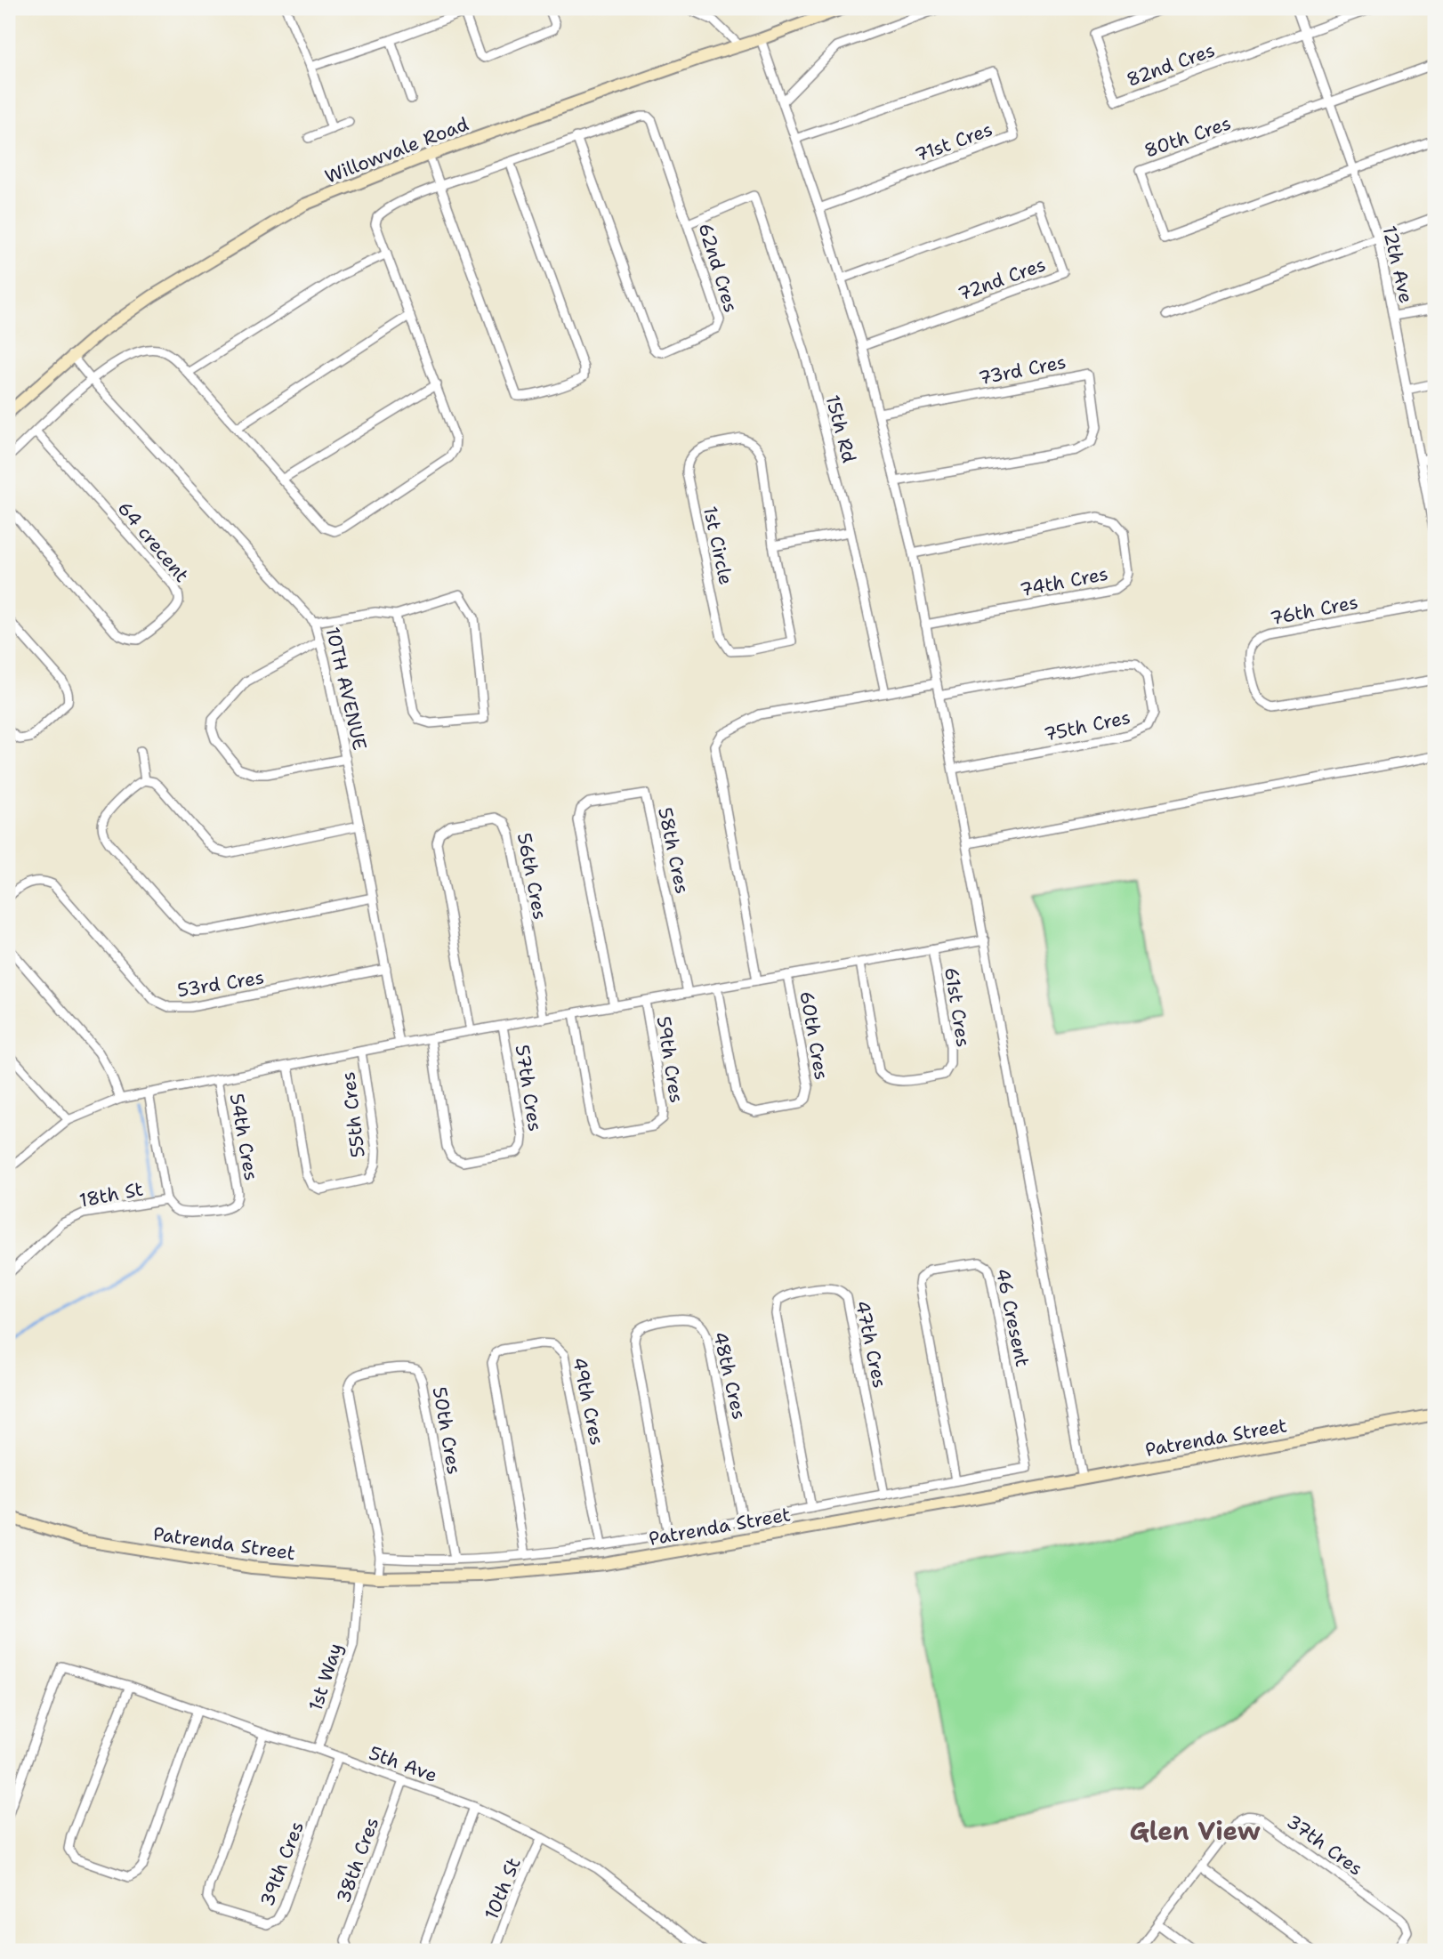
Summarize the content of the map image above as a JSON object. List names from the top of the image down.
{
  "streets": {
    "street": [
      "82nd Cres",
      "80th Cres",
      "71st Cres",
      "Willowvale Road",
      "12th Ave",
      "62nd Cres",
      "72nd Cres",
      "73rd Cres",
      "15th Rd",
      "64 crecent",
      "1st Circle",
      "74th Cres",
      "76th Cres",
      "10TH AVENUE",
      "75th Cres",
      "58th Cres",
      "56th Cres",
      "53rd Cres",
      "61st Cres",
      "60th Cres",
      "59th Cres",
      "57th Cres",
      "55th Cres",
      "54th Cres",
      "18th St",
      "46 Cresent",
      "47th Cres",
      "48th Cres",
      "49th Cres",
      "50th Cres",
      "Patrenda Street",
      "1st Way",
      "5th Ave",
      "37th Cres",
      "38th Cres",
      "39th Cres",
      "10th St"
    ]
  },
  "crossings": [
    ["82nd Cres", "12th Ave"],
    ["80th Cres", "12th Ave"],
    ["Willowvale Road", "10TH AVENUE"],
    ["62nd Cres", "15th Rd"],
    ["10TH AVENUE", "53rd Cres"],
    ["54th Cres", "18th St"],
    ["Patrenda Street", "1st Way"],
    ["1st Way", "5th Ave"],
    ["5th Ave", "38th Cres"],
    ["5th Ave", "39th Cres"],
    ["5th Ave", "10th St"]
  ],
  "districts": ["Glen View"]
}
